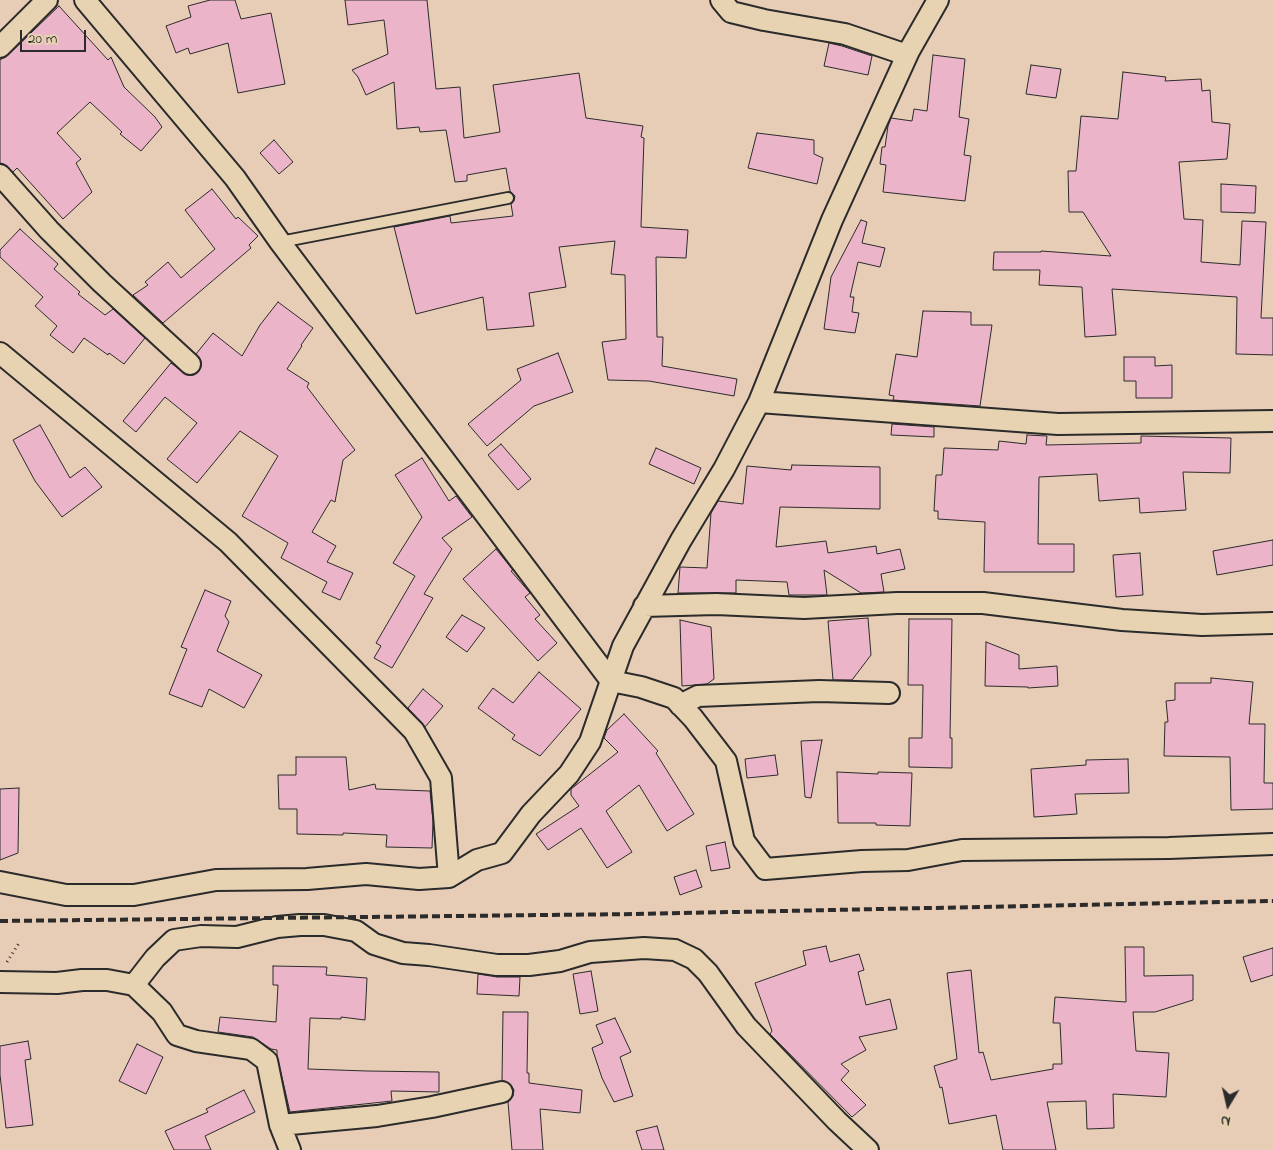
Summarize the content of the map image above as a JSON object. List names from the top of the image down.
{
  "scale_bar": "20 m",
  "north": "bottom"
}
